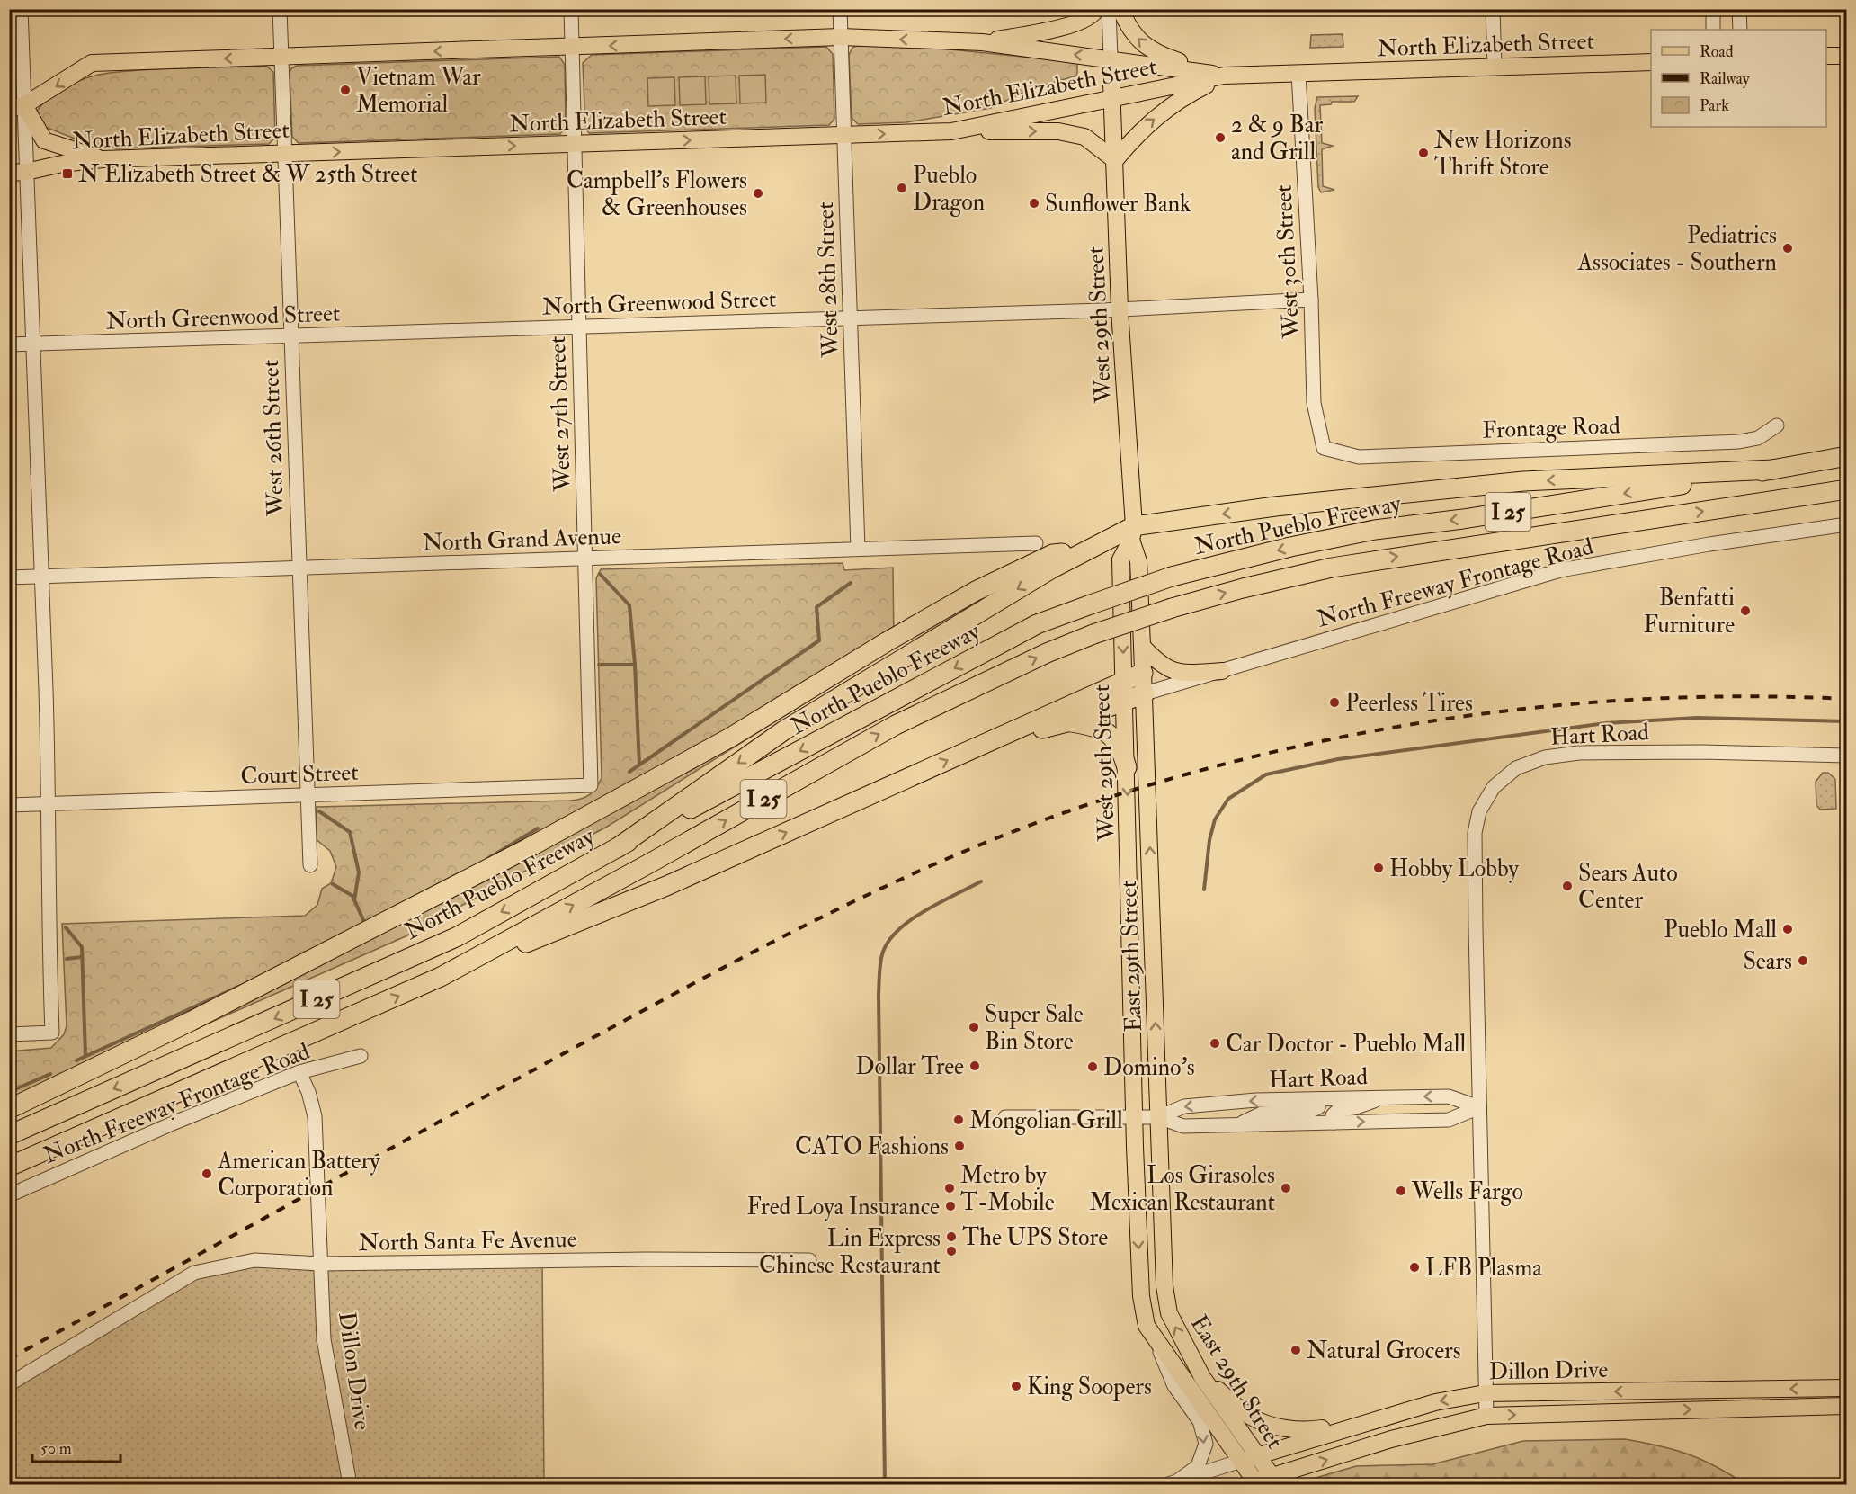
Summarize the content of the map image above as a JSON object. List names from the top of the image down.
{
  "streets": {
    "highway": ["I 25", "North Pueblo Freeway"],
    "main road": [
      "North Elizabeth Street",
      "West 29th Street",
      "East 29th Street",
      "Dillon Drive"
    ],
    "street": [
      "West 30th Street",
      "West 28th Street",
      "North Greenwood Street",
      "West 27th Street",
      "Frontage Road",
      "West 26th Street",
      "North Grand Avenue",
      "North Freeway Frontage Road",
      "Hart Road",
      "Court Street",
      "North Santa Fe Avenue"
    ]
  },
  "crossings": [
    ["North Elizabeth Street", "West 30th Street"],
    ["North Elizabeth Street", "West 28th Street"],
    ["North Elizabeth Street", "West 29th Street"],
    ["North Elizabeth Street", "West 27th Street"],
    ["North Elizabeth Street", "West 26th Street"],
    ["West 30th Street", "North Greenwood Street"],
    ["West 30th Street", "Frontage Road"],
    ["West 28th Street", "North Greenwood Street"],
    ["West 28th Street", "North Grand Avenue"],
    ["North Greenwood Street", "West 29th Street"],
    ["North Greenwood Street", "West 27th Street"],
    ["North Greenwood Street", "West 26th Street"],
    ["West 29th Street", "North Freeway Frontage Road"],
    ["West 29th Street", "Hart Road"],
    ["West 29th Street", "East 29th Street"],
    ["West 27th Street", "North Grand Avenue"],
    ["West 27th Street", "Court Street"],
    ["West 26th Street", "North Grand Avenue"],
    ["West 26th Street", "Court Street"],
    ["North Freeway Frontage Road", "East 29th Street"],
    ["Hart Road", "East 29th Street"],
    ["Hart Road", "Dillon Drive"],
    ["East 29th Street", "Dillon Drive"],
    ["North Santa Fe Avenue", "Dillon Drive"]
  ],
  "one_way": ["West 29th Street"],
  "places": {
    "other": [
      "Vietnam War Memorial",
      "2 & 9 Bar and Grill",
      "New Horizons Thrift Store",
      "Pueblo Dragon",
      "Campbell's Flowers & Greenhouses",
      "Sunflower Bank",
      "Pediatrics Associates - Southern",
      "Benfatti Furniture",
      "Peerless Tires",
      "Hobby Lobby",
      "Sears Auto Center",
      "Pueblo Mall",
      "Sears",
      "Super Sale Bin Store",
      "Car Doctor - Pueblo Mall",
      "Dollar Tree",
      "Domino's",
      "Mongolian Grill",
      "CATO Fashions",
      "American Battery Corporation",
      "Metro by T-Mobile",
      "Los Girasoles Mexican Restaurant",
      "Wells Fargo",
      "Fred Loya Insurance",
      "The UPS Store",
      "Lin Express Chinese Restaurant",
      "LFB Plasma",
      "Natural Grocers",
      "King Soopers"
    ],
    "transit": ["N Elizabeth Street & W 25th Street"]
  },
  "legend": ["Road", "Railway", "Park"],
  "scale_bar": "50 m"
}
